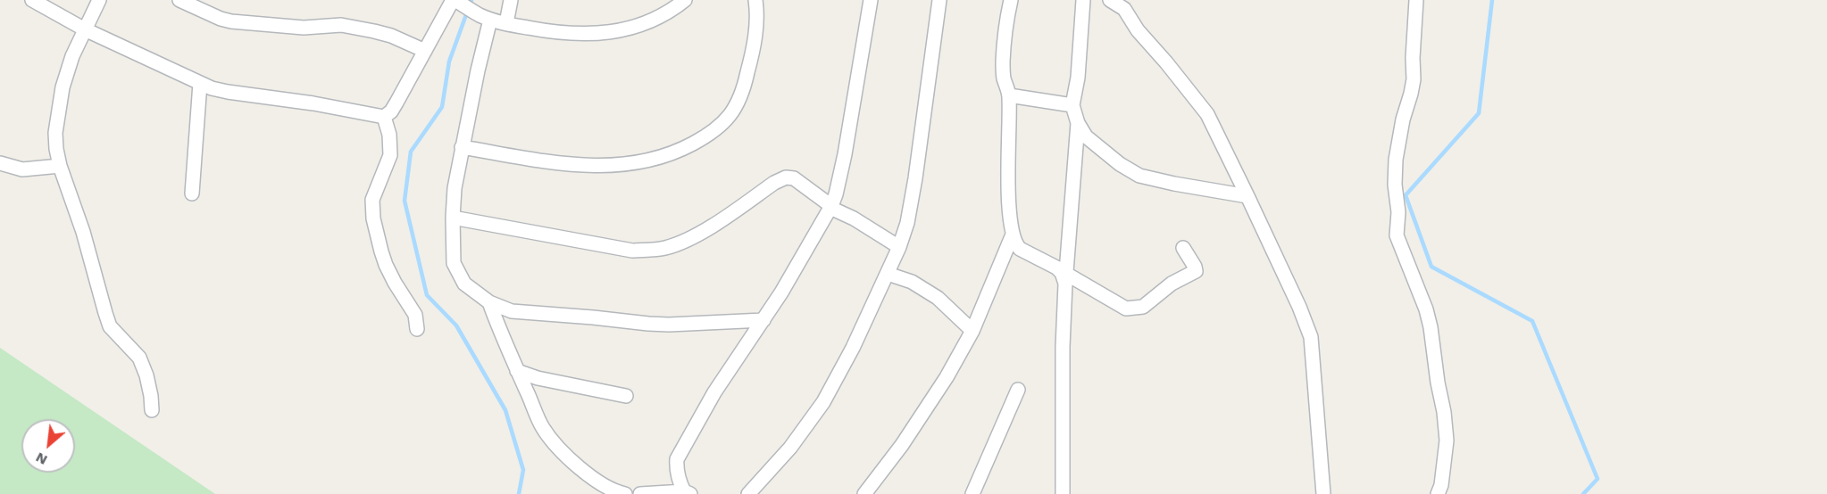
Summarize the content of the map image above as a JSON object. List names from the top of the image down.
{
  "north": "bottom left"
}
